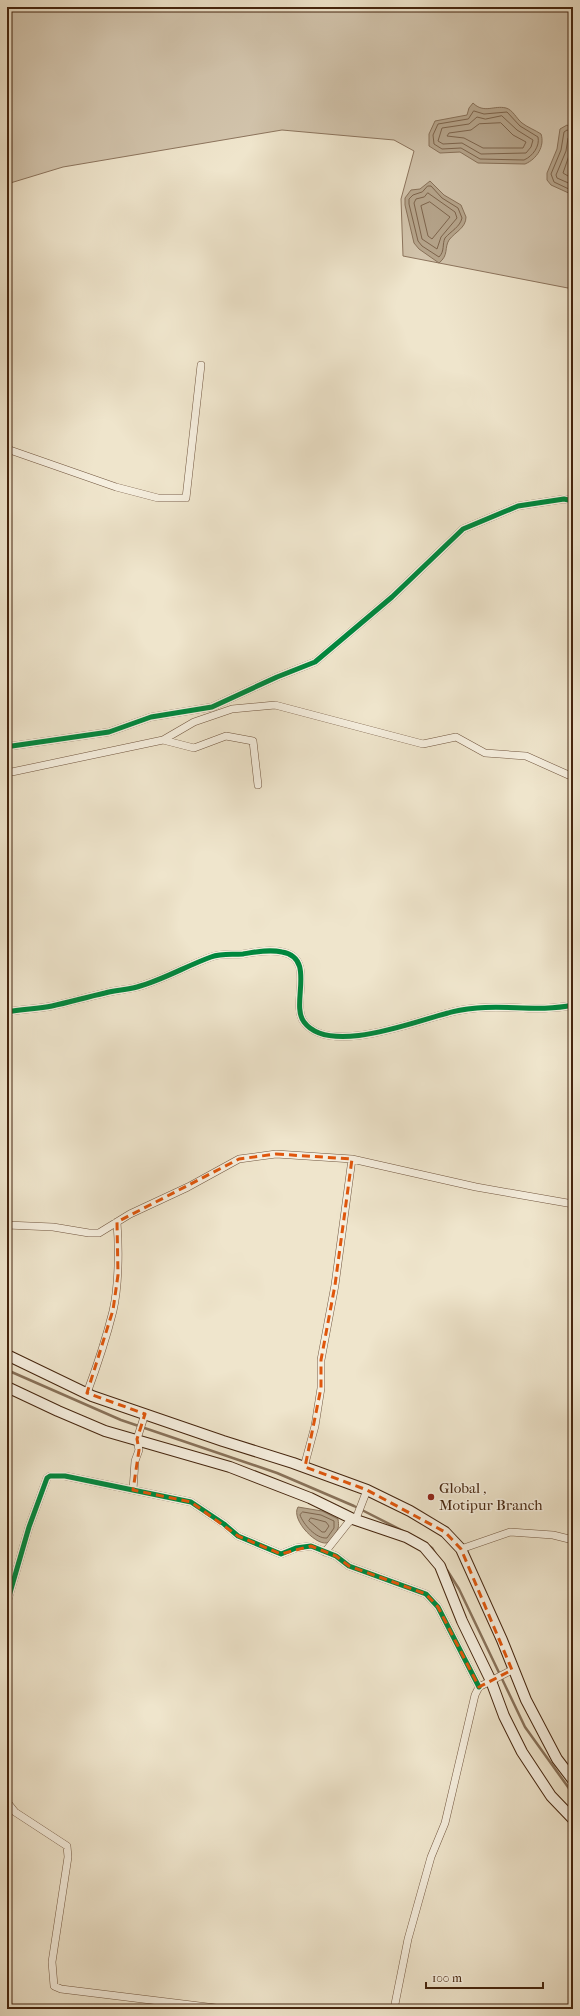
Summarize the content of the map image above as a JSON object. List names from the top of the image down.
{
  "places": ["Global , Motipur Branch"],
  "scale_bar": "100 m"
}
